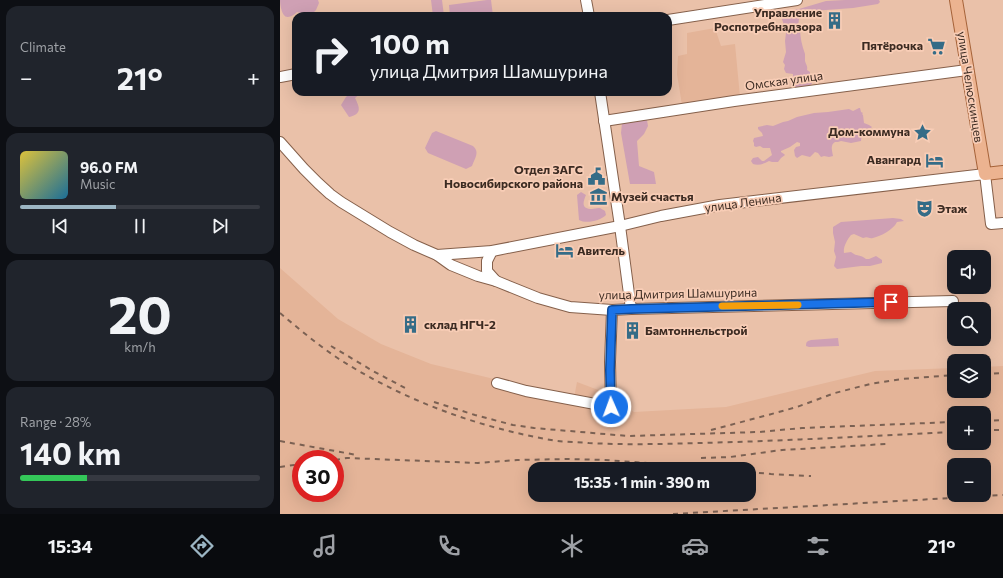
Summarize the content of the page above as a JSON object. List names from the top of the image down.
{
  "streets": {
    "main road": ["улица Челюскинцев", "улица Ленина"],
    "street": ["Омская улица", "улица Дмитрия Шамшурина"]
  },
  "crossings": [
    ["Омская улица", "улица Челюскинцев"],
    ["улица Челюскинцев", "улица Ленина"],
    ["улица Ленина", "улица Дмитрия Шамшурина"]
  ],
  "places": {
    "building": ["Управление Роспотребнадзора", "склад НГЧ-2", "Бамтоннельстрой"],
    "supermarket": ["Пятёрочка"],
    "place": ["Дом-коммуна"],
    "hotel": ["Авангард", "Авитель"],
    "public building": ["Отдел ЗАГС Новосибирского района"],
    "museum": ["Музей счастья"],
    "theatre": ["Этаж"]
  },
  "page": {
    "tile": [
      "Climate",
      ["20", "km/h"],
      ["Range · 28%", "140 km"]
    ],
    "turn": ["100 m", "улица Дмитрия Шамшурина"],
    "heat": ["−", "21°", "+"],
    "song": ["96.0 FM", "Music"],
    "map_buttons": ["+", "−"],
    "limit": "30",
    "trip": "15:35 · 1 min · 390 m",
    "tabs": ["15:34", "21°"]
  }
}
